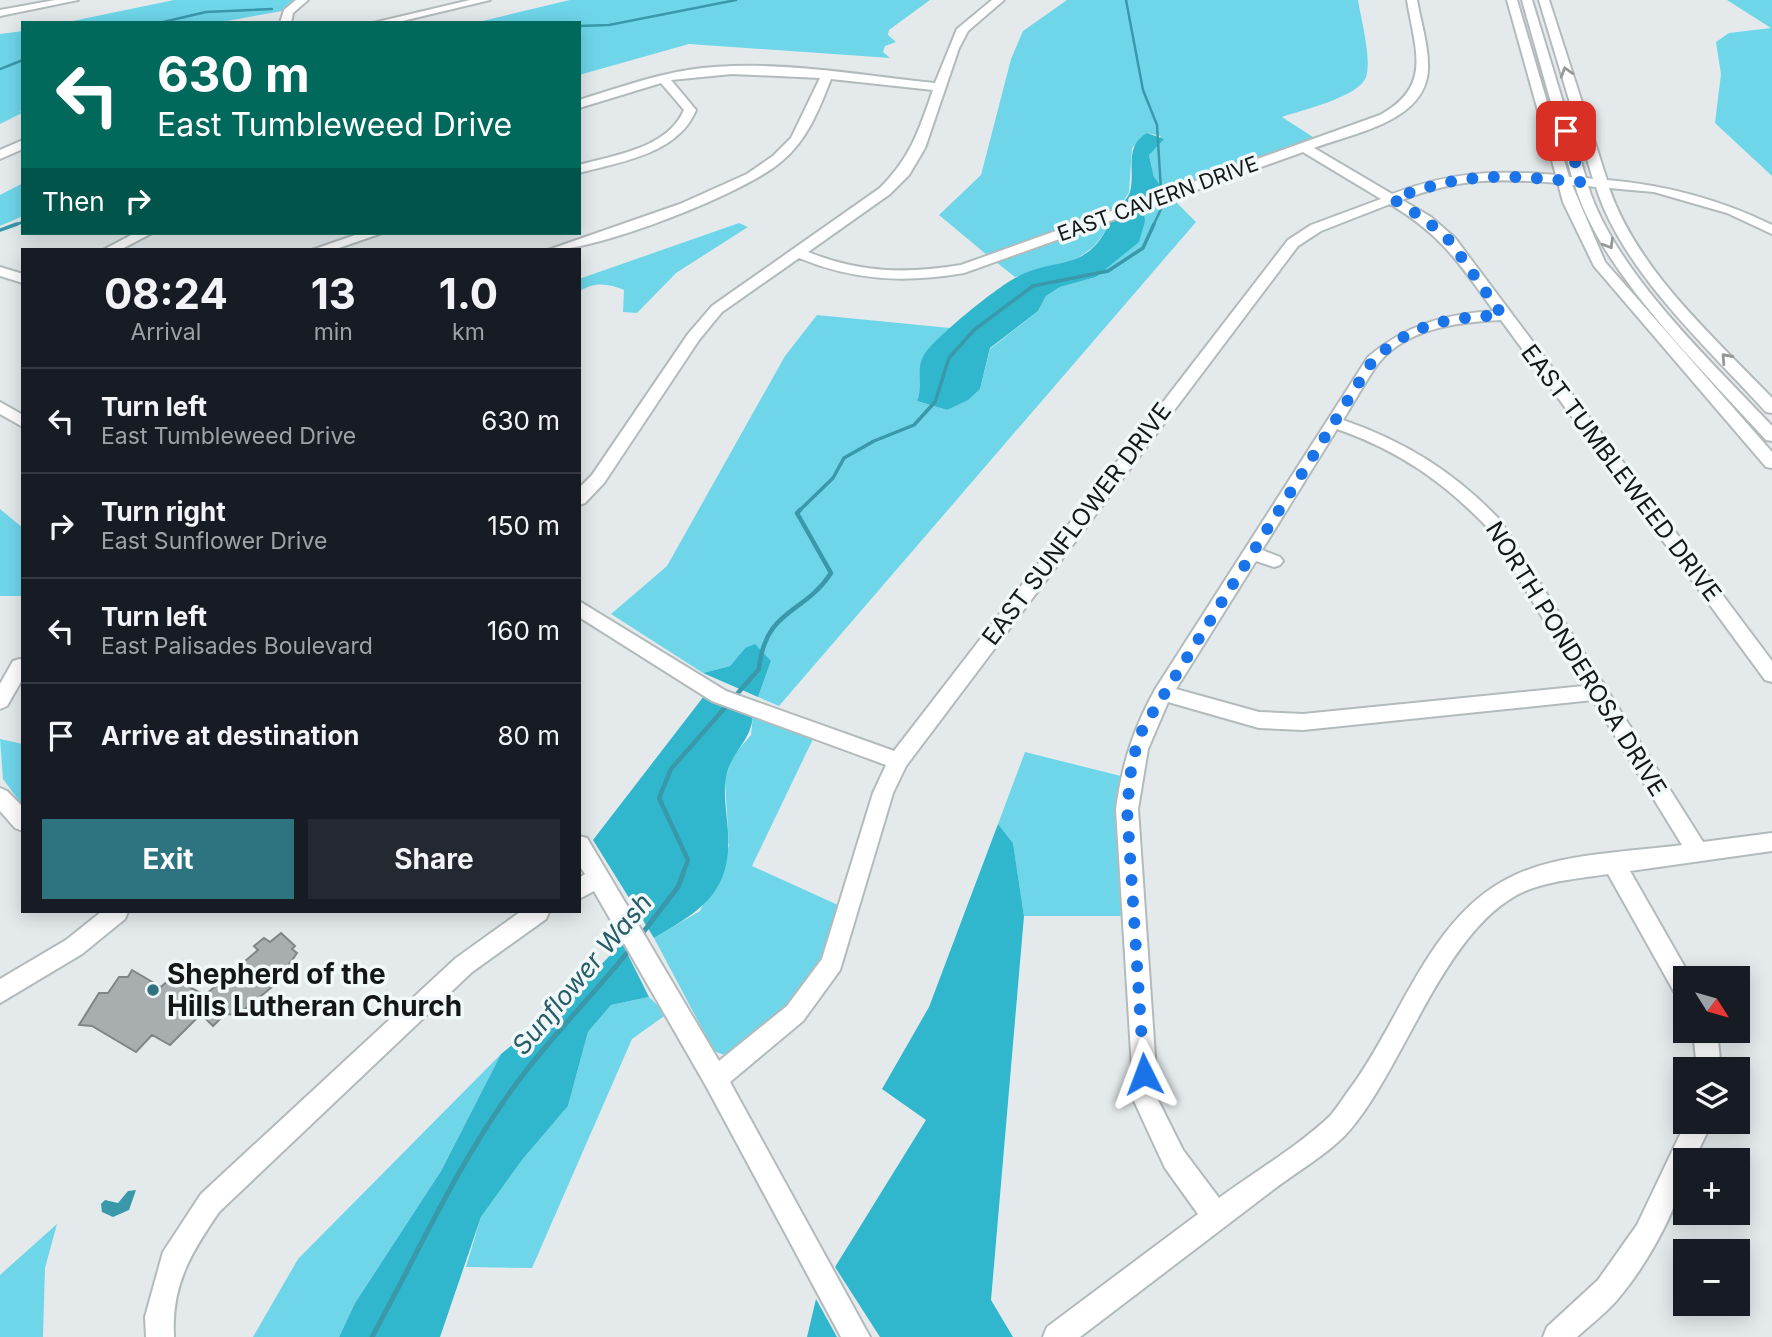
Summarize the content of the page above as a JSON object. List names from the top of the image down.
{
  "streets": {
    "street": [
      "EAST CAVERN DRIVE",
      "EAST TUMBLEWEED DRIVE",
      "EAST SUNFLOWER DRIVE",
      "NORTH PONDEROSA DRIVE"
    ]
  },
  "crossings": [
    ["EAST CAVERN DRIVE", "EAST TUMBLEWEED DRIVE"],
    ["EAST TUMBLEWEED DRIVE", "EAST SUNFLOWER DRIVE"]
  ],
  "water": ["Sunflower Wash"],
  "places": ["Shepherd of the Hills Lutheran Church"],
  "north": "bottom right",
  "page": {
    "turn": ["630 m", "East Tumbleweed Drive"],
    "then": "Then",
    "eta": [
      "08:24",
      "Arrival",
      "13",
      "min",
      "1.0",
      "km"
    ],
    "list": [
      {
        "name": "Turn left",
        "note": "East Tumbleweed Drive",
        "value": "630 m"
      },
      {
        "name": "Turn right",
        "note": "East Sunflower Drive",
        "value": "150 m"
      },
      {
        "name": "Turn left",
        "note": "East Palisades Boulevard",
        "value": "160 m"
      },
      {
        "name": "Arrive at destination",
        "value": "80 m"
      }
    ],
    "buttons": ["Exit", "Share"],
    "map_buttons": ["+", "−"]
  }
}
